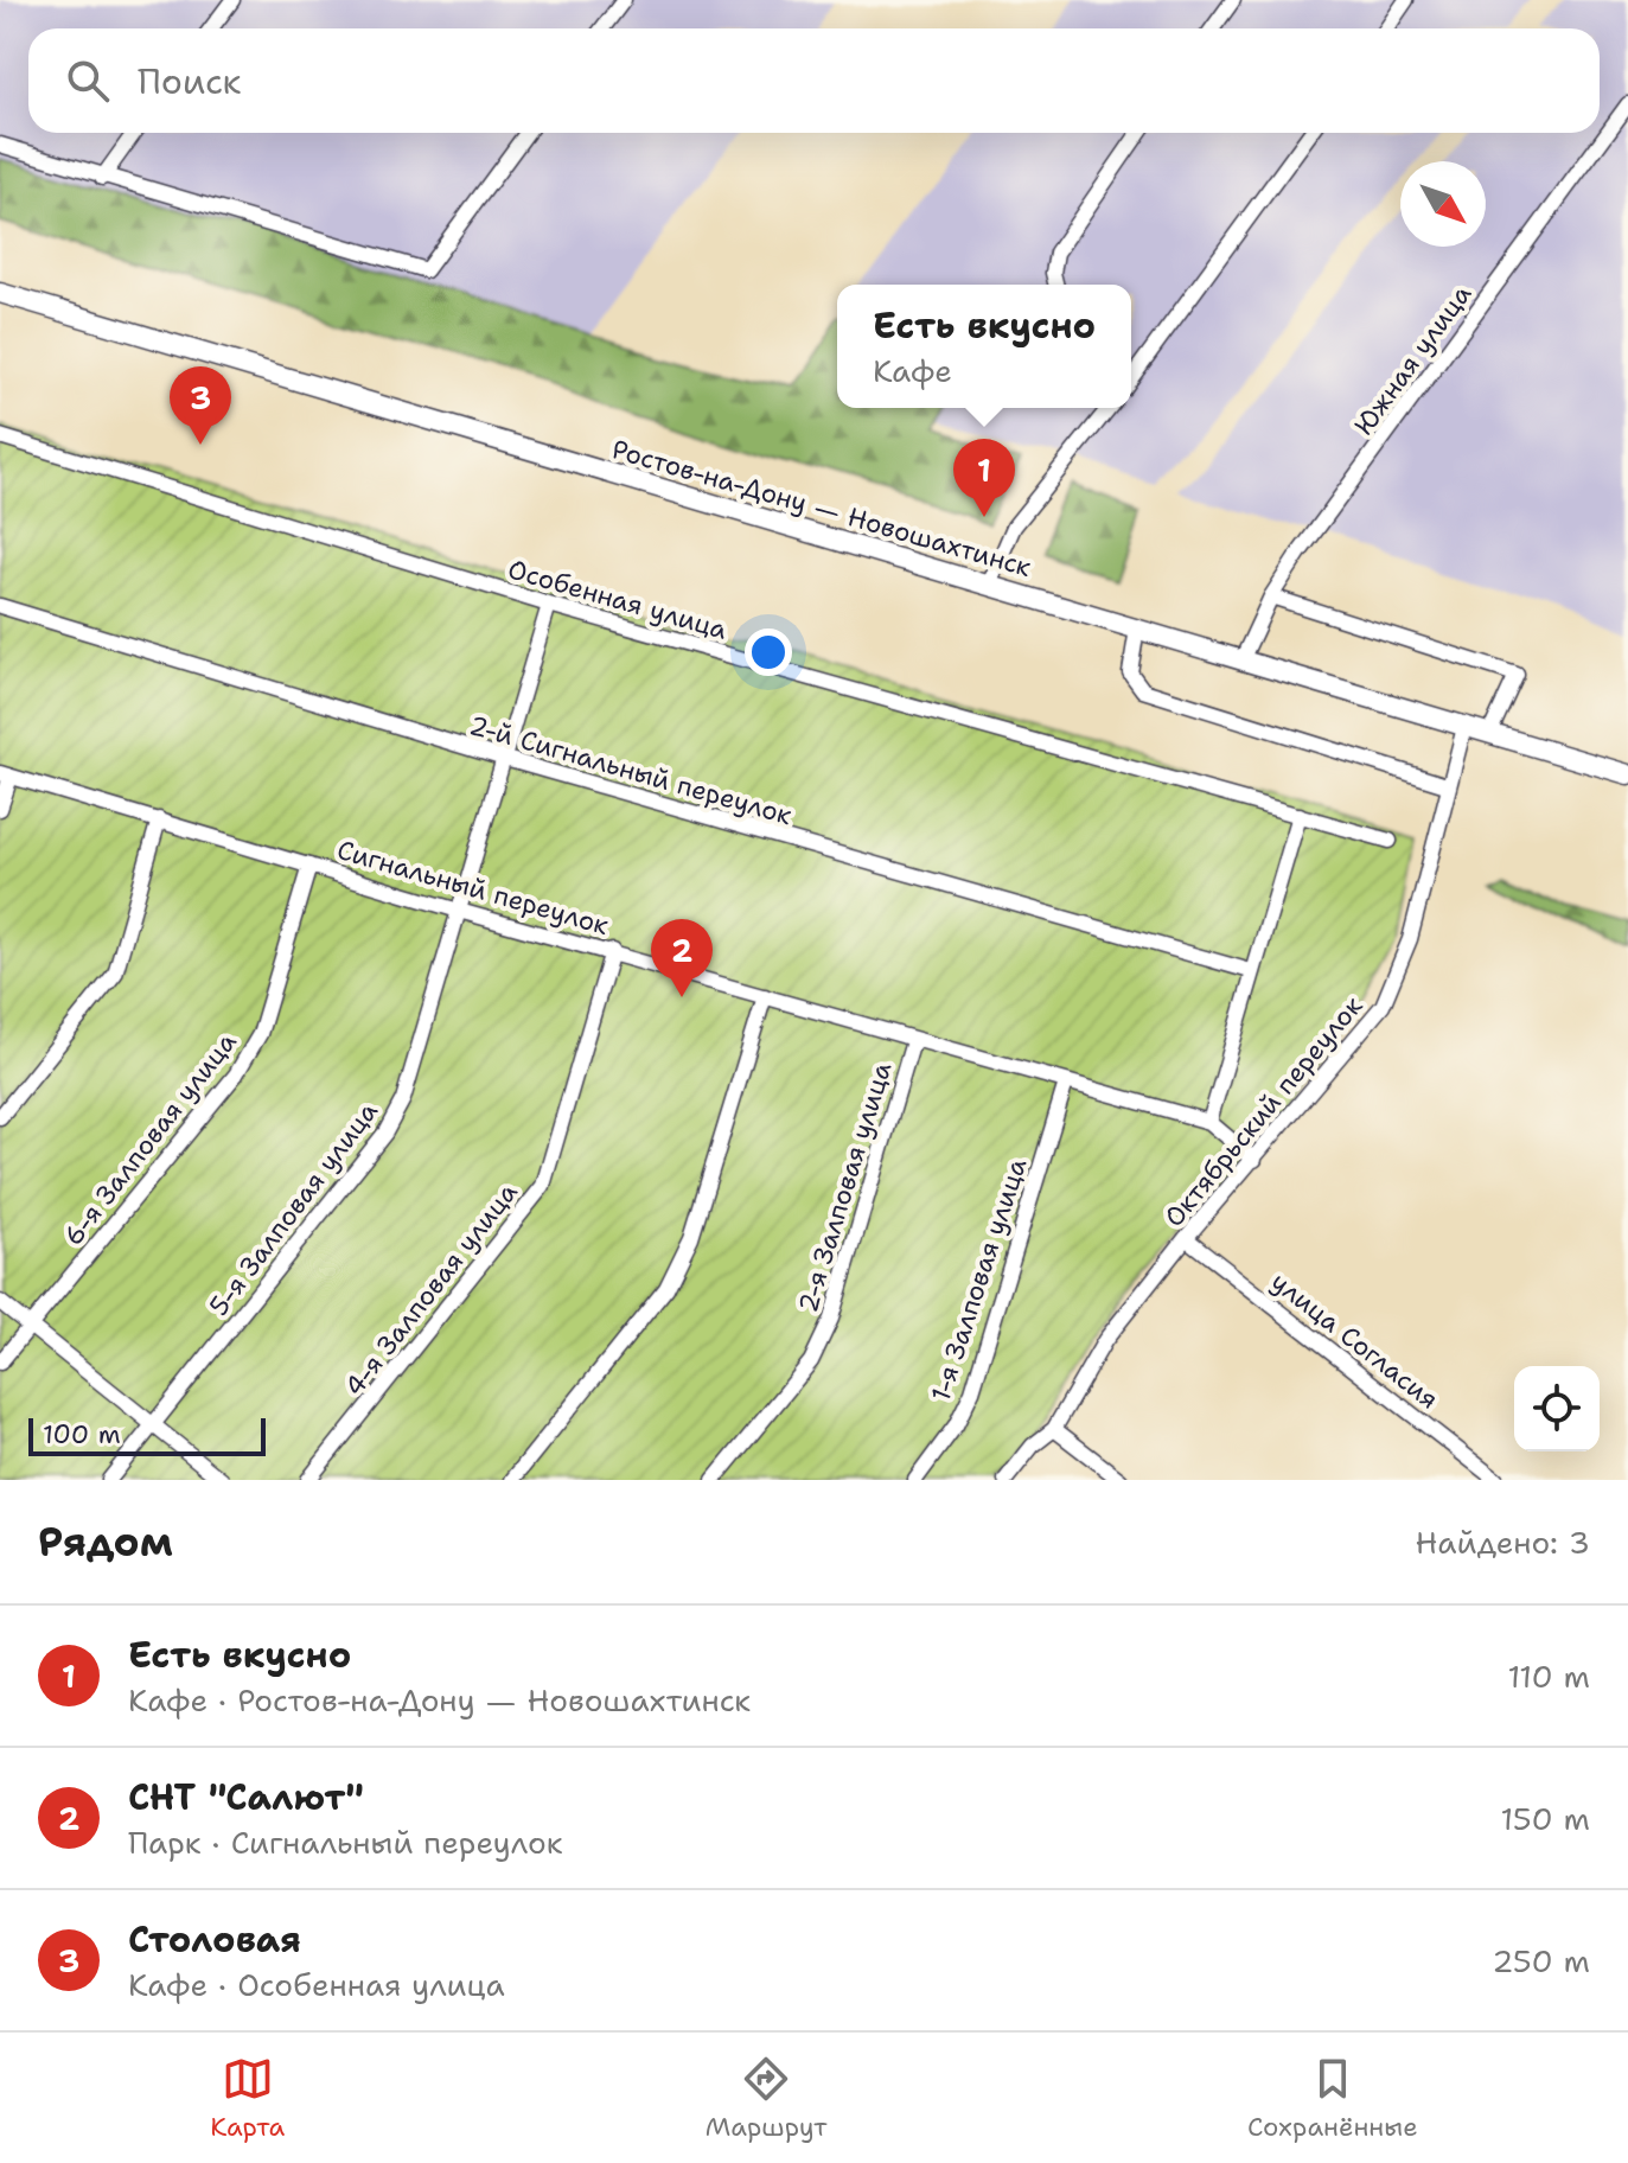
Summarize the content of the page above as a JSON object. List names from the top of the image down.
{
  "streets": {
    "main road": ["Ростов-на-Дону — Новошахтинск"],
    "street": [
      "Южная улица",
      "Особенная улица",
      "2-й Сигнальный переулок",
      "Сигнальный переулок",
      "Октябрьский переулок",
      "6-я Залповая улица",
      "2-я Залповая улица",
      "5-я Залповая улица",
      "1-я Залповая улица",
      "4-я Залповая улица",
      "улица Согласия"
    ]
  },
  "crossings": [
    ["Южная улица", "Ростов-на-Дону — Новошахтинск"],
    ["Ростов-на-Дону — Новошахтинск", "Октябрьский переулок"],
    ["Особенная улица", "5-я Залповая улица"],
    ["2-й Сигнальный переулок", "5-я Залповая улица"],
    ["Сигнальный переулок", "6-я Залповая улица"],
    ["Сигнальный переулок", "2-я Залповая улица"],
    ["Сигнальный переулок", "5-я Залповая улица"],
    ["Сигнальный переулок", "1-я Залповая улица"],
    ["Сигнальный переулок", "4-я Залповая улица"],
    ["Октябрьский переулок", "улица Согласия"]
  ],
  "scale_bar": "100 m",
  "north": "bottom right",
  "page": {
    "search": "Поиск",
    "popup": ["Есть вкусно", "Кафе"],
    "pins": ["3", "1", "2"],
    "scale": "100 m",
    "heading": ["Рядом", "Найдено: 3"],
    "list": [
      {
        "mark": "1",
        "name": "Есть вкусно",
        "note": "Кафе · Ростов-на-Дону — Новошахтинск",
        "value": "110 m"
      },
      {
        "mark": "2",
        "name": "СНТ \"Салют\"",
        "note": "Парк · Сигнальный переулок",
        "value": "150 m"
      },
      {
        "mark": "3",
        "name": "Столовая",
        "note": "Кафе · Особенная улица",
        "value": "250 m"
      }
    ],
    "nav": ["Карта", "Маршрут", "Сохранённые"]
  }
}
